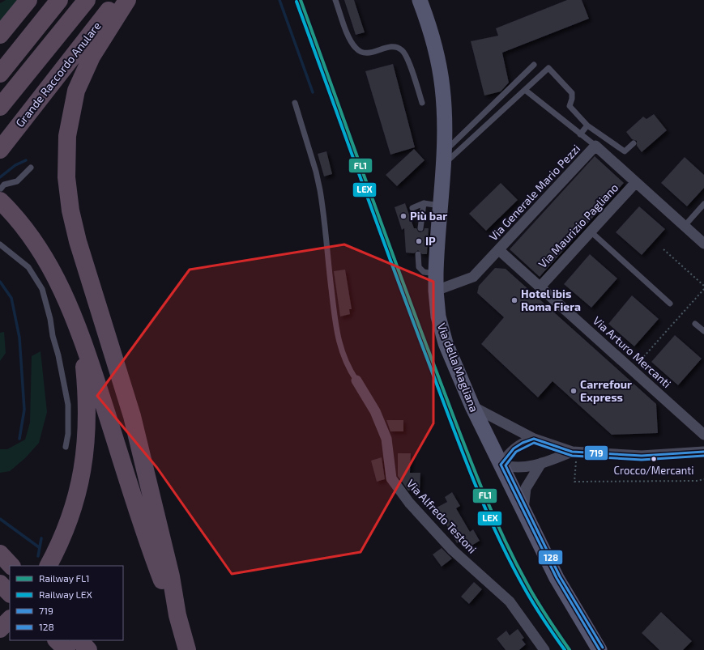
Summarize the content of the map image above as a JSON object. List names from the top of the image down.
{
  "streets": {
    "highway": ["Grande Raccordo Anulare"],
    "main road": ["Via della Magliana"],
    "street": [
      "Via Generale Mario Pezzi",
      "Via Maurizio Pagliano",
      "Via Arturo Mercanti",
      "Via Alfredo Testoni"
    ]
  },
  "crossings": [
    ["Via Generale Mario Pezzi", "Via Maurizio Pagliano"],
    ["Via Generale Mario Pezzi", "Via Arturo Mercanti"],
    ["Via Generale Mario Pezzi", "Via della Magliana"],
    ["Via Maurizio Pagliano", "Via Arturo Mercanti"]
  ],
  "places": [
    "Più bar",
    "IP",
    "Hotel ibis Roma Fiera",
    "Carrefour Express",
    "Crocco/Mercanti"
  ],
  "lines": [
    "rail line FL1",
    "rail line LEX",
    "transit line 719",
    "transit line 128"
  ],
  "legend": [
    "Railway FL1",
    "Railway LEX",
    "719",
    "128"
  ]
}
